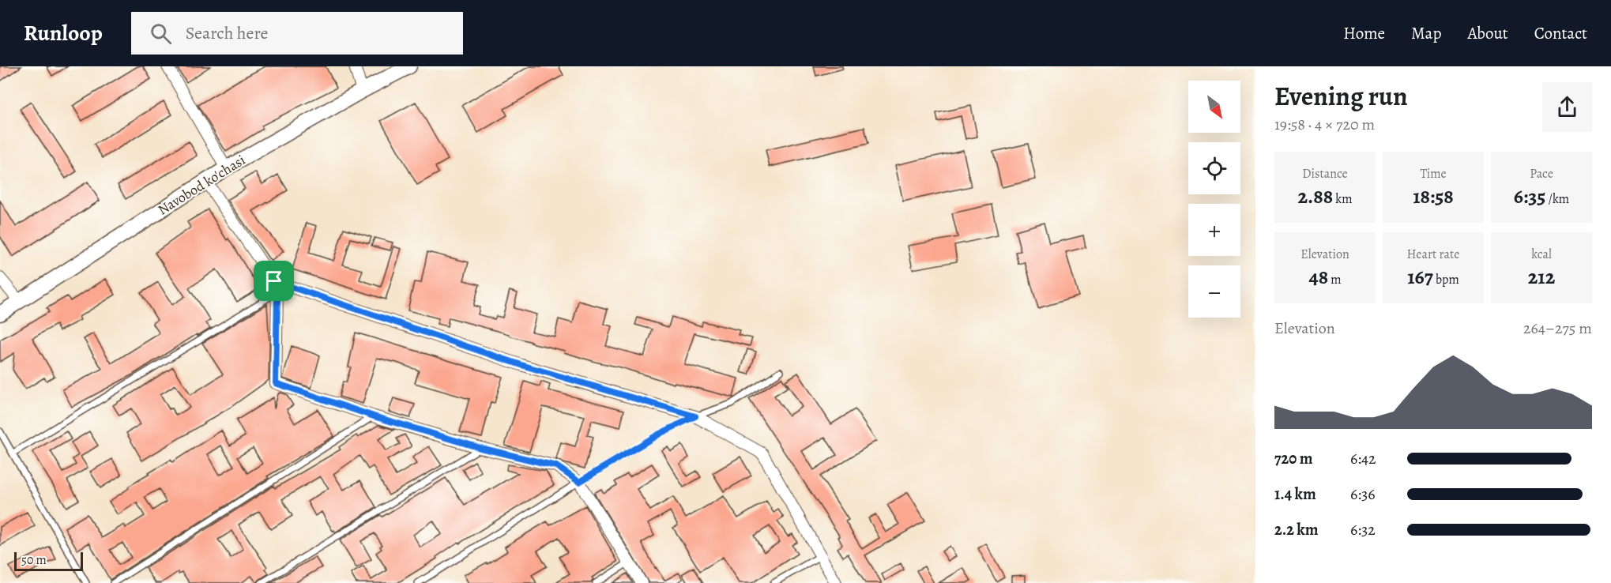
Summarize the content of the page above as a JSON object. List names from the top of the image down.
{
  "streets": {
    "street": ["Navobod ko'chasi"]
  },
  "scale_bar": "50 m",
  "north": "bottom right",
  "page": {
    "header": "Runloop",
    "search": "Search here",
    "nav": [
      "Home",
      "Map",
      "About",
      "Contact"
    ],
    "heading": ["Evening run", "19:58 · 4 × 720 m"],
    "map_buttons": ["+", "−"],
    "stats": [
      ["Distance", "2.88 km"],
      ["Time", "18:58"],
      ["Pace", "6:35 /km"],
      ["Elevation", "48 m"],
      ["Heart rate", "167 bpm"],
      ["kcal", "212"]
    ],
    "chart": ["Elevation", "264–275 m"],
    "list": [
      {
        "name": "720 m",
        "note": "6:42"
      },
      {
        "name": "1.4 km",
        "note": "6:36"
      },
      {
        "name": "2.2 km",
        "note": "6:32"
      }
    ],
    "scale": "50 m"
  }
}
